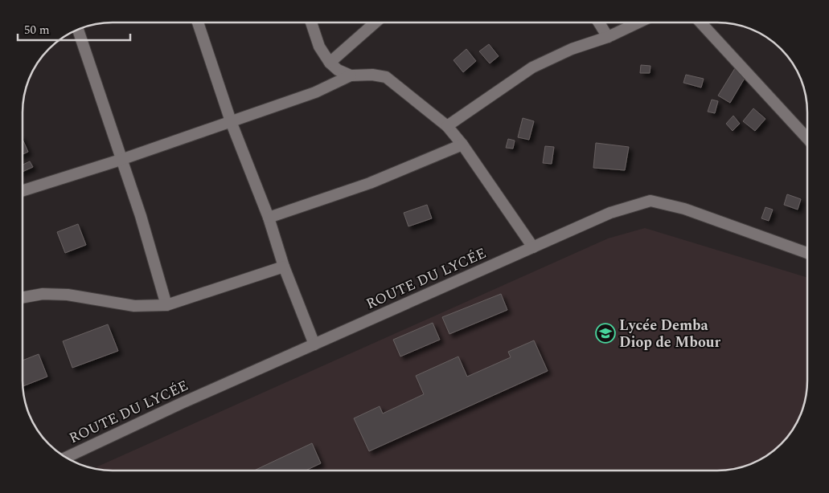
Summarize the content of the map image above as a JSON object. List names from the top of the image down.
{
  "streets": {
    "street": ["ROUTE DU LYCÉE"]
  },
  "places": {
    "school or university": ["Lycée Demba Diop de Mbour"]
  },
  "scale_bar": "50 m"
}
